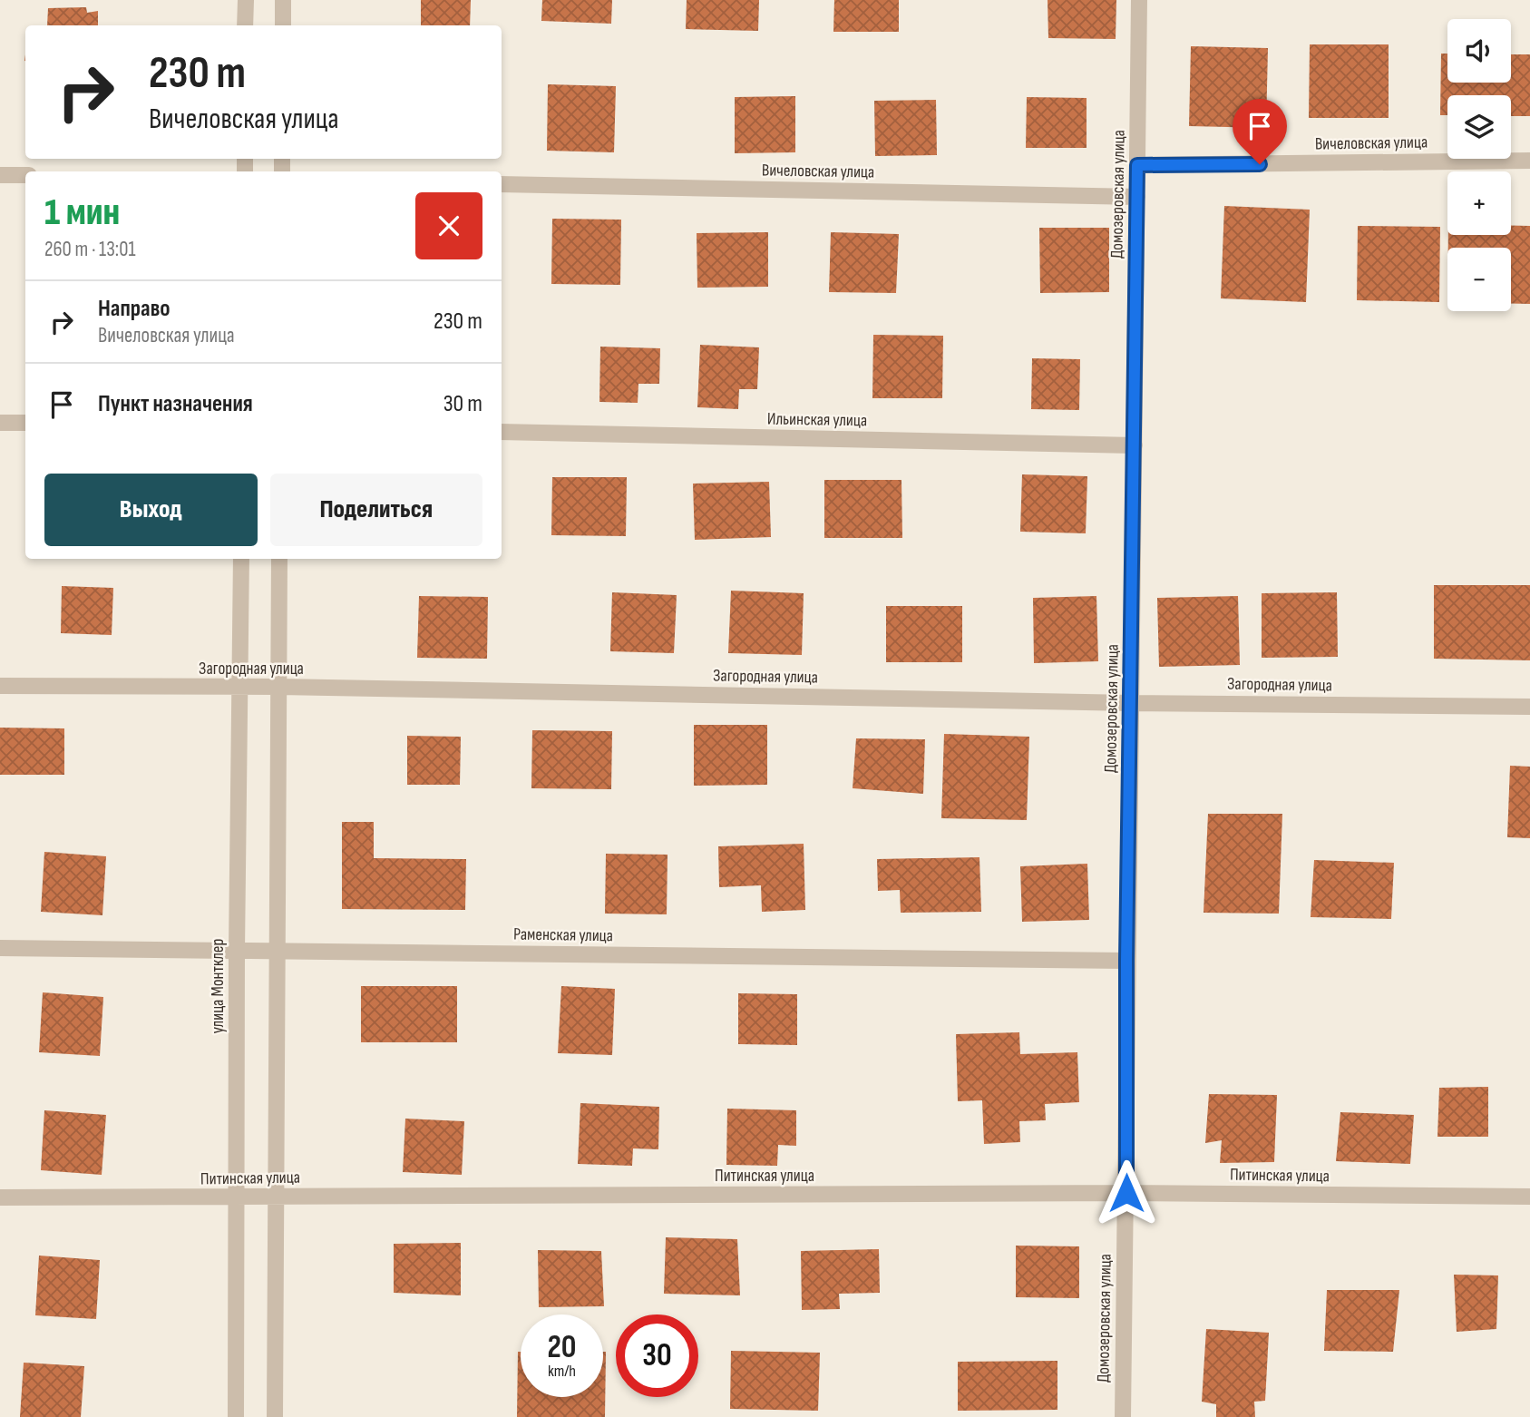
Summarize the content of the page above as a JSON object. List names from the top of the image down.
{
  "streets": {
    "street": [
      "Вичеловская улица",
      "Домозеровская улица",
      "Ильинская улица",
      "Загородная улица",
      "Раменская улица",
      "улица Монтклер",
      "Питинская улица"
    ]
  },
  "crossings": [
    ["Вичеловская улица", "Домозеровская улица"],
    ["Домозеровская улица", "Ильинская улица"],
    ["Домозеровская улица", "Загородная улица"],
    ["Домозеровская улица", "Раменская улица"],
    ["Домозеровская улица", "Питинская улица"],
    ["Загородная улица", "улица Монтклер"],
    ["Раменская улица", "улица Монтклер"],
    ["улица Монтклер", "Питинская улица"]
  ],
  "page": {
    "map_buttons": ["+", "−"],
    "turn": ["230 m", "Вичеловская улица"],
    "heading": ["1 мин", "260 m · 13:01"],
    "list": [
      {
        "name": "Направо",
        "note": "Вичеловская улица",
        "value": "230 m"
      },
      {
        "name": "Пункт назначения",
        "value": "30 m"
      }
    ],
    "buttons": ["Выход", "Поделиться"],
    "speed": "20 km/h",
    "limit": "30"
  }
}
